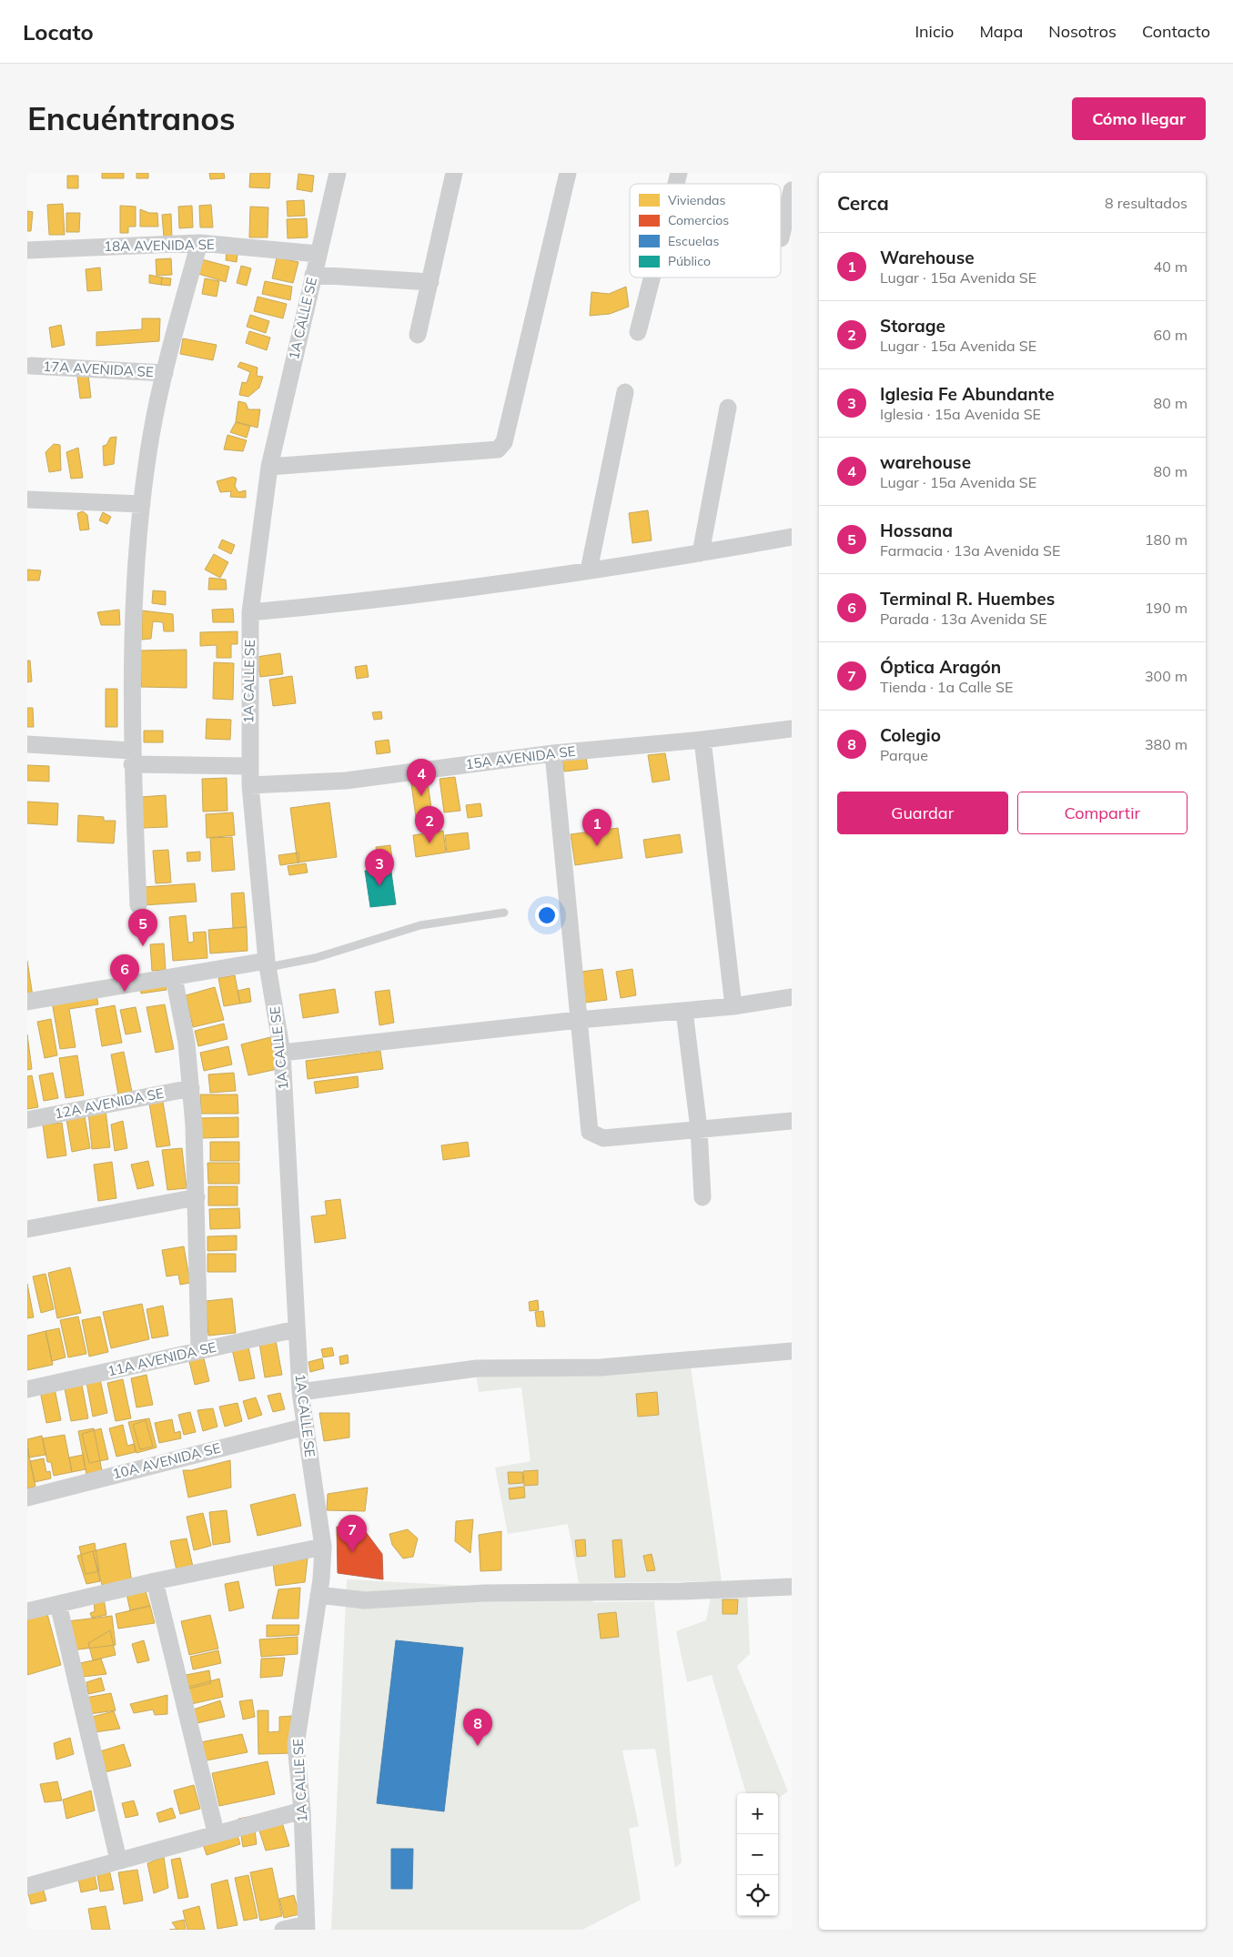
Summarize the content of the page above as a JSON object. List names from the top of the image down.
{
  "streets": {
    "street": [
      "18A AVENIDA SE",
      "1A CALLE SE",
      "17A AVENIDA SE",
      "15A AVENIDA SE",
      "12A AVENIDA SE",
      "11A AVENIDA SE",
      "10A AVENIDA SE"
    ]
  },
  "crossings": [
    ["18A AVENIDA SE", "1A CALLE SE"],
    ["1A CALLE SE", "15A AVENIDA SE"],
    ["1A CALLE SE", "11A AVENIDA SE"],
    ["1A CALLE SE", "10A AVENIDA SE"]
  ],
  "legend": [
    "Viviendas",
    "Comercios",
    "Escuelas",
    "Público"
  ],
  "page": {
    "header": "Locato",
    "nav": [
      "Inicio",
      "Mapa",
      "Nosotros",
      "Contacto"
    ],
    "buttons": [
      "Cómo llegar",
      ["Guardar", "Compartir"]
    ],
    "title": "Encuéntranos",
    "heading": ["Cerca", "8 resultados"],
    "list": [
      {
        "mark": "1",
        "name": "Warehouse",
        "note": "Lugar · 15a Avenida SE",
        "value": "40 m"
      },
      {
        "mark": "2",
        "name": "Storage",
        "note": "Lugar · 15a Avenida SE",
        "value": "60 m"
      },
      {
        "mark": "3",
        "name": "Iglesia Fe Abundante",
        "note": "Iglesia · 15a Avenida SE",
        "value": "80 m"
      },
      {
        "mark": "4",
        "name": "warehouse",
        "note": "Lugar · 15a Avenida SE",
        "value": "80 m"
      },
      {
        "mark": "5",
        "name": "Hossana",
        "note": "Farmacia · 13a Avenida SE",
        "value": "180 m"
      },
      {
        "mark": "6",
        "name": "Terminal R. Huembes",
        "note": "Parada · 13a Avenida SE",
        "value": "190 m"
      },
      {
        "mark": "7",
        "name": "Óptica Aragón",
        "note": "Tienda · 1a Calle SE",
        "value": "300 m"
      },
      {
        "mark": "8",
        "name": "Colegio",
        "note": "Parque",
        "value": "380 m"
      }
    ],
    "pins": [
      "4",
      "2",
      "1",
      "3",
      "5",
      "6",
      "7",
      "8"
    ],
    "map_buttons": ["+", "−"]
  }
}
